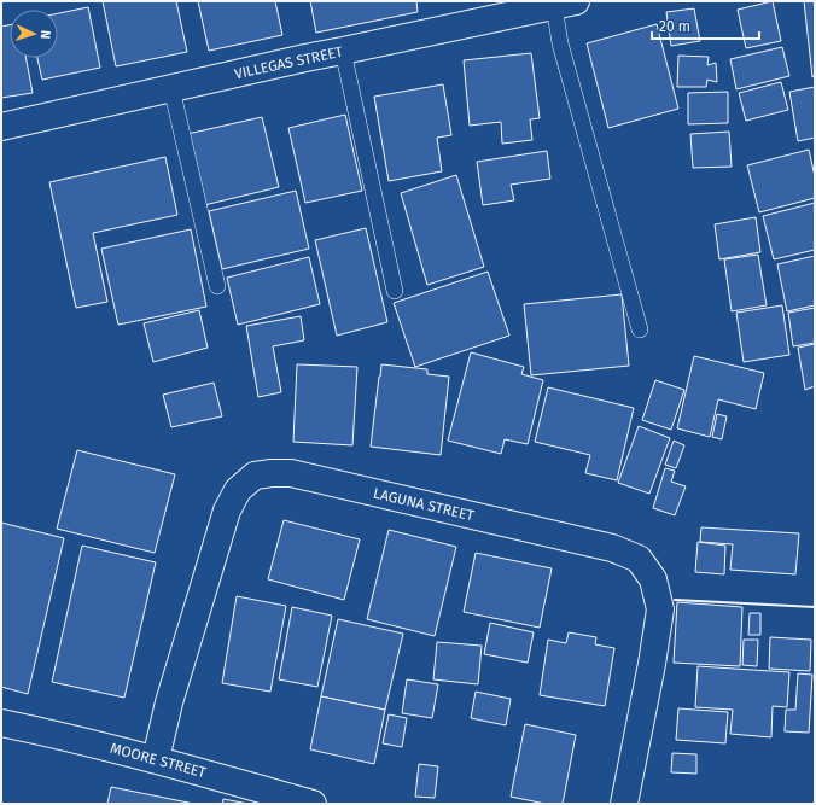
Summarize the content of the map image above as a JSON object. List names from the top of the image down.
{
  "streets": {
    "street": ["VILLEGAS STREET", "LAGUNA STREET", "MOORE STREET"]
  },
  "crossings": [
    ["LAGUNA STREET", "MOORE STREET"]
  ],
  "scale_bar": "20 m",
  "north": "right"
}
